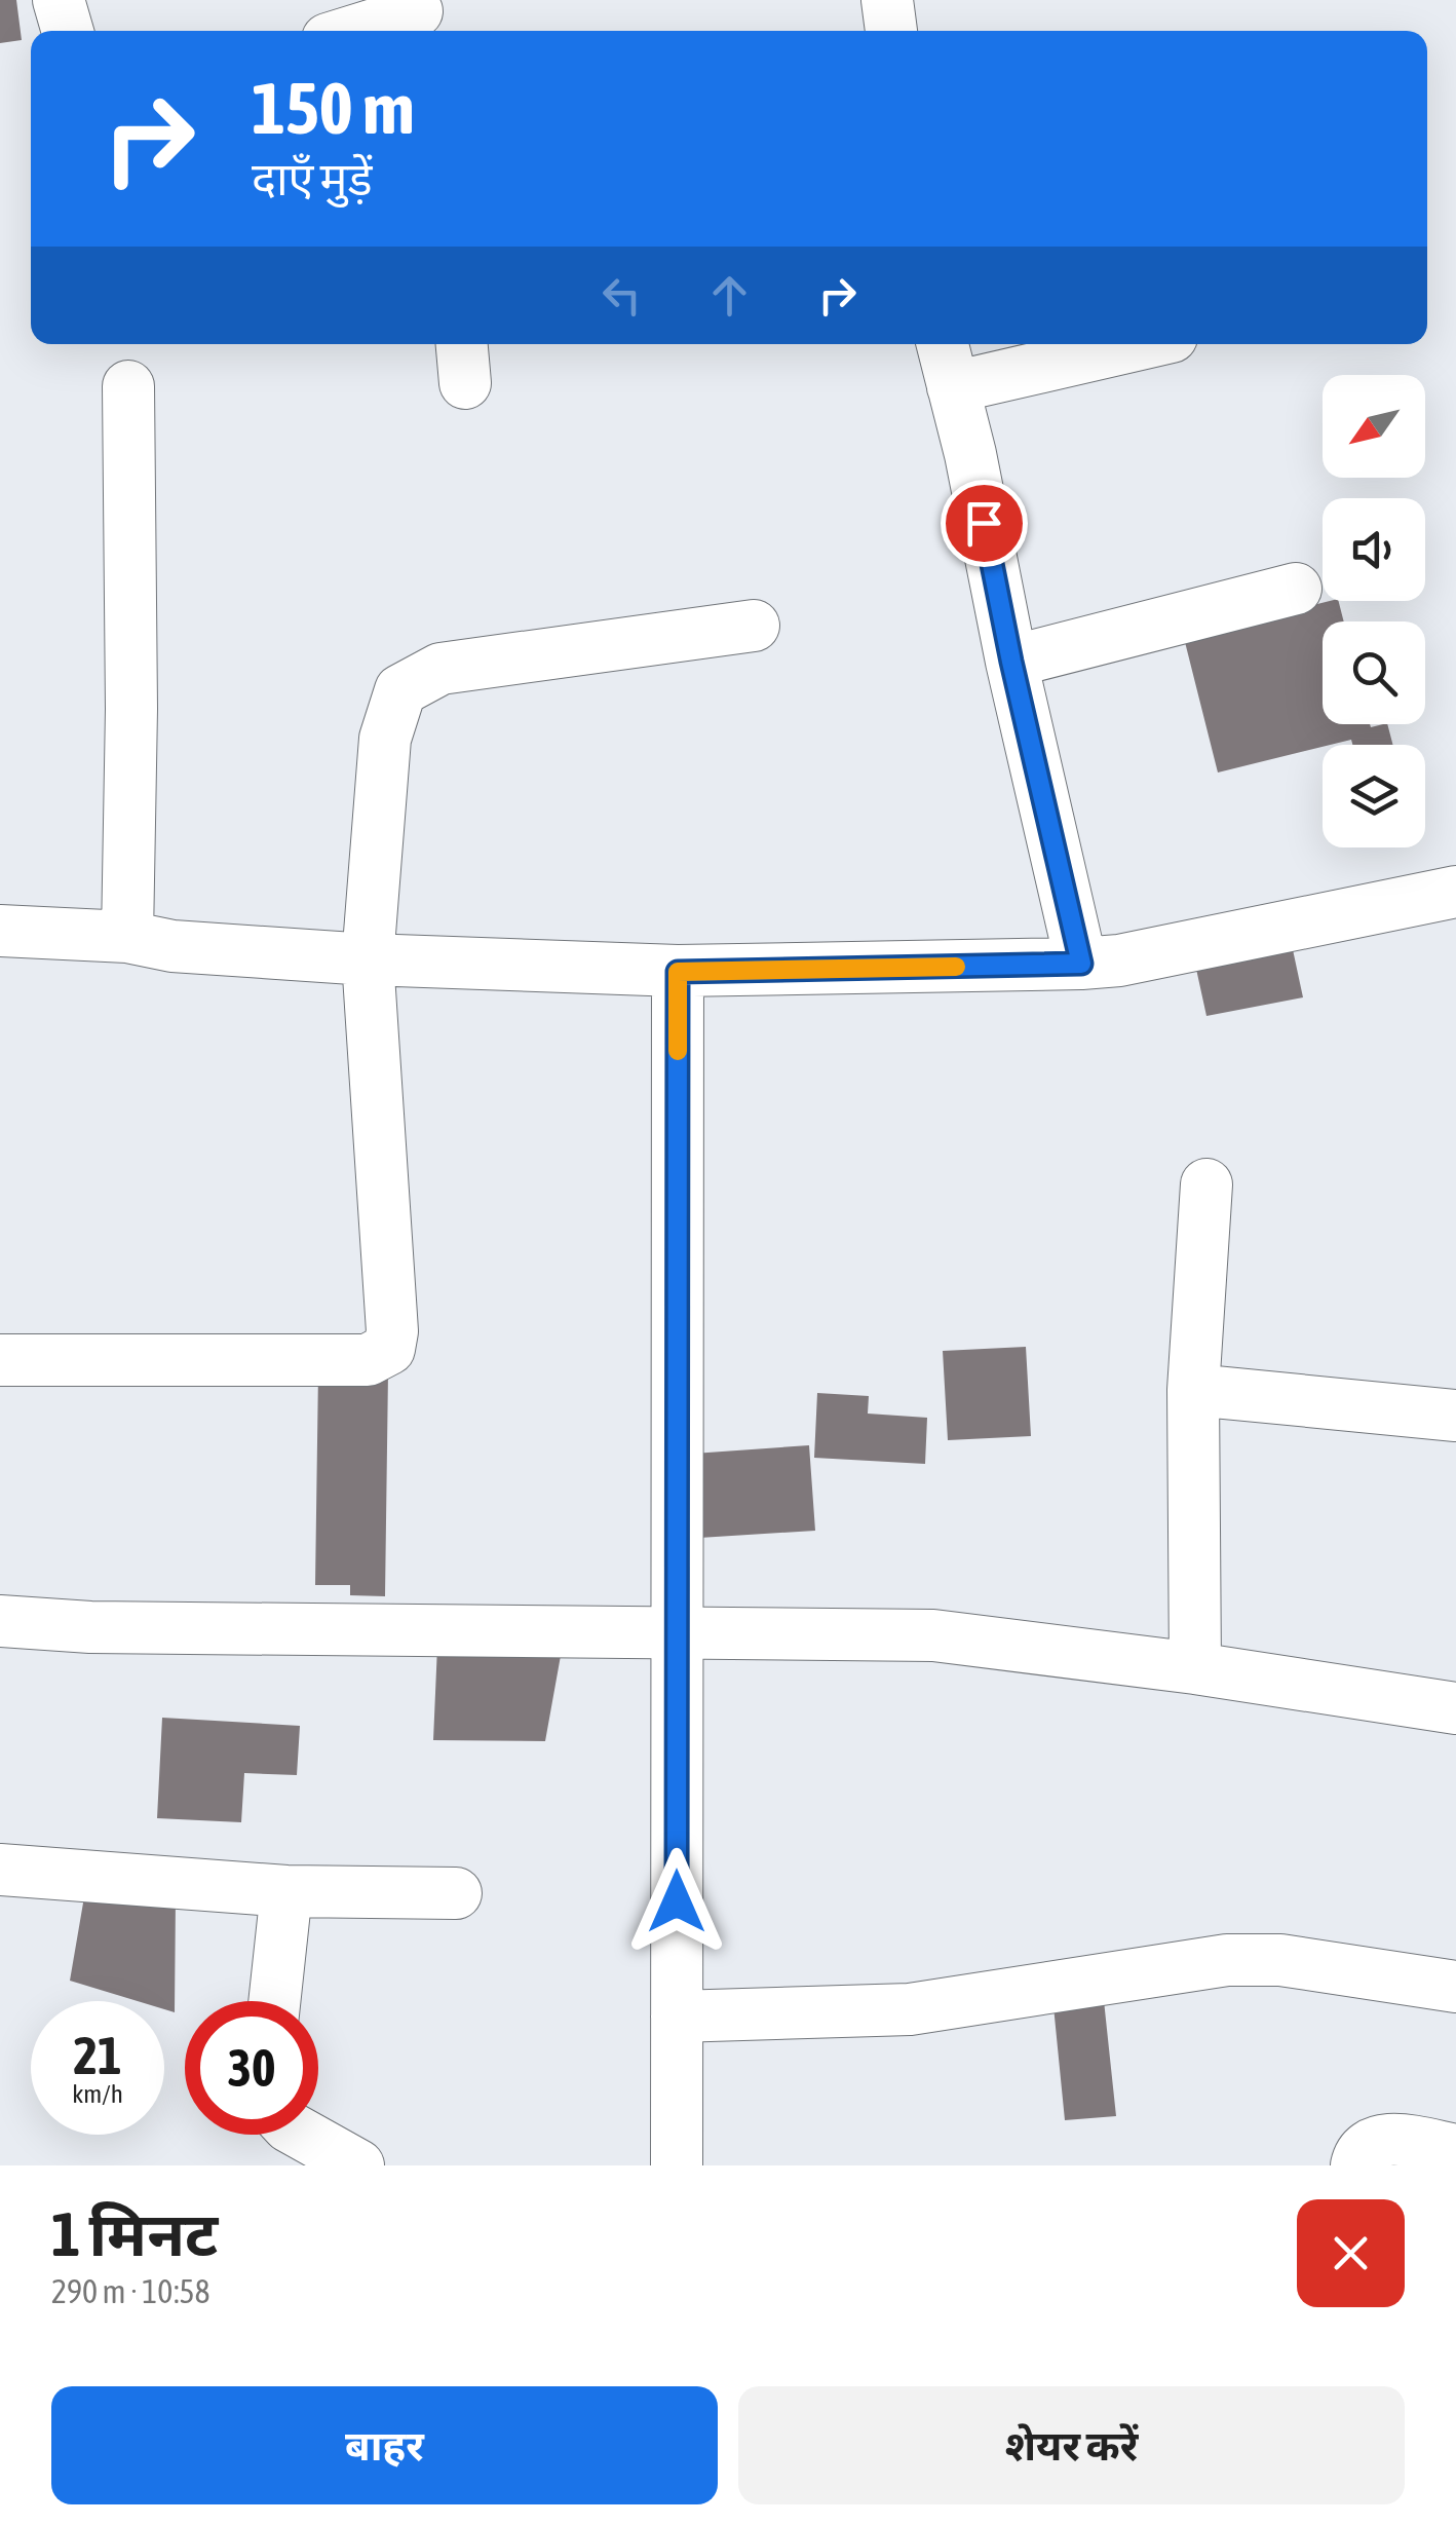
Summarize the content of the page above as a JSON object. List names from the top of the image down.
{
  "north": "bottom left",
  "page": {
    "turn": ["150 m", "दाएँ मुड़ें"],
    "speed": "21 km/h",
    "limit": "30",
    "heading": ["1 मिनट", "290 m · 10:58"],
    "buttons": ["बाहर", "शेयर करें"]
  }
}
